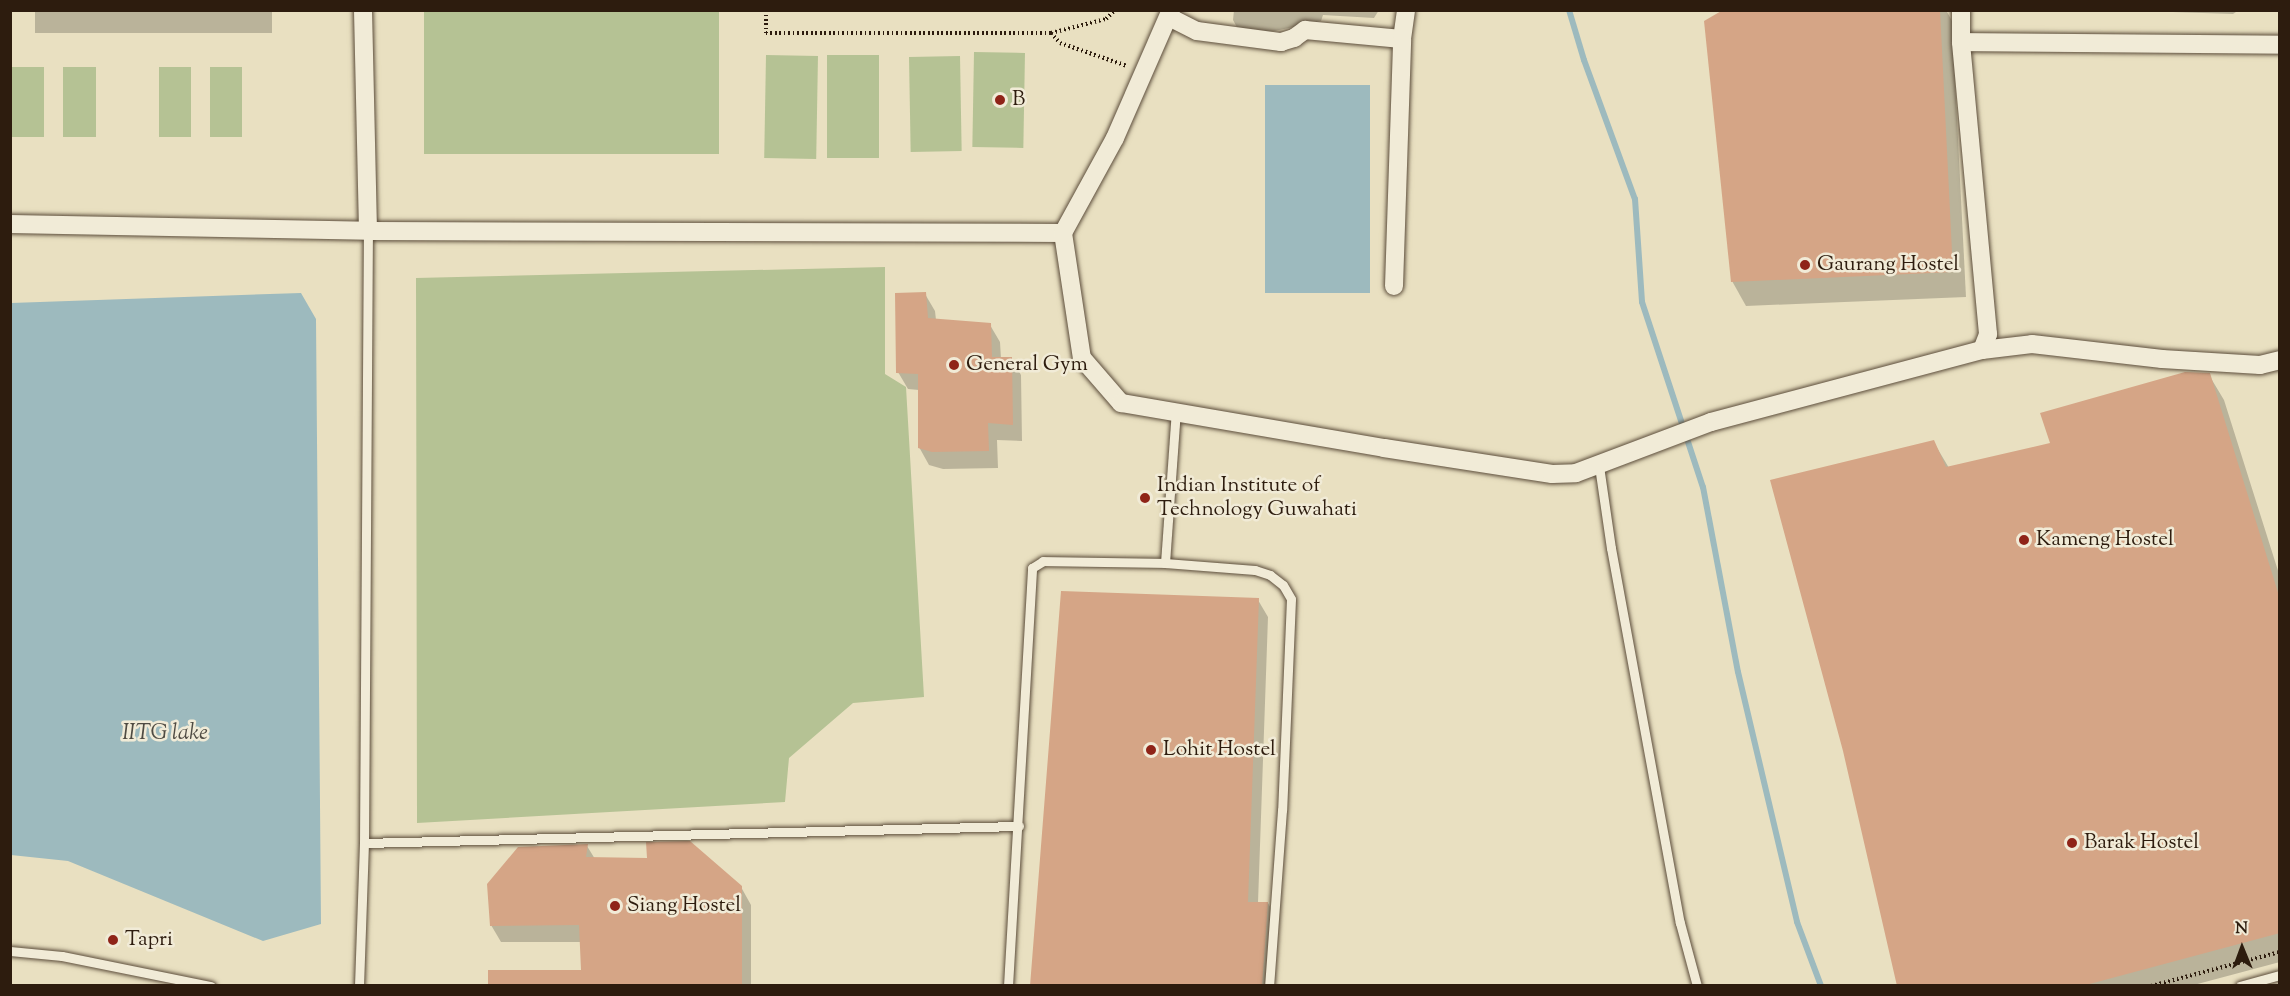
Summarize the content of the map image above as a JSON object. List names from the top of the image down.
{
  "water": ["IITG lake"],
  "places": [
    "B",
    "Gaurang Hostel",
    "General Gym",
    "Indian Institute of Technology Guwahati",
    "Kameng Hostel",
    "Lohit Hostel",
    "Barak Hostel",
    "Siang Hostel",
    "Tapri"
  ],
  "north": "top"
}
